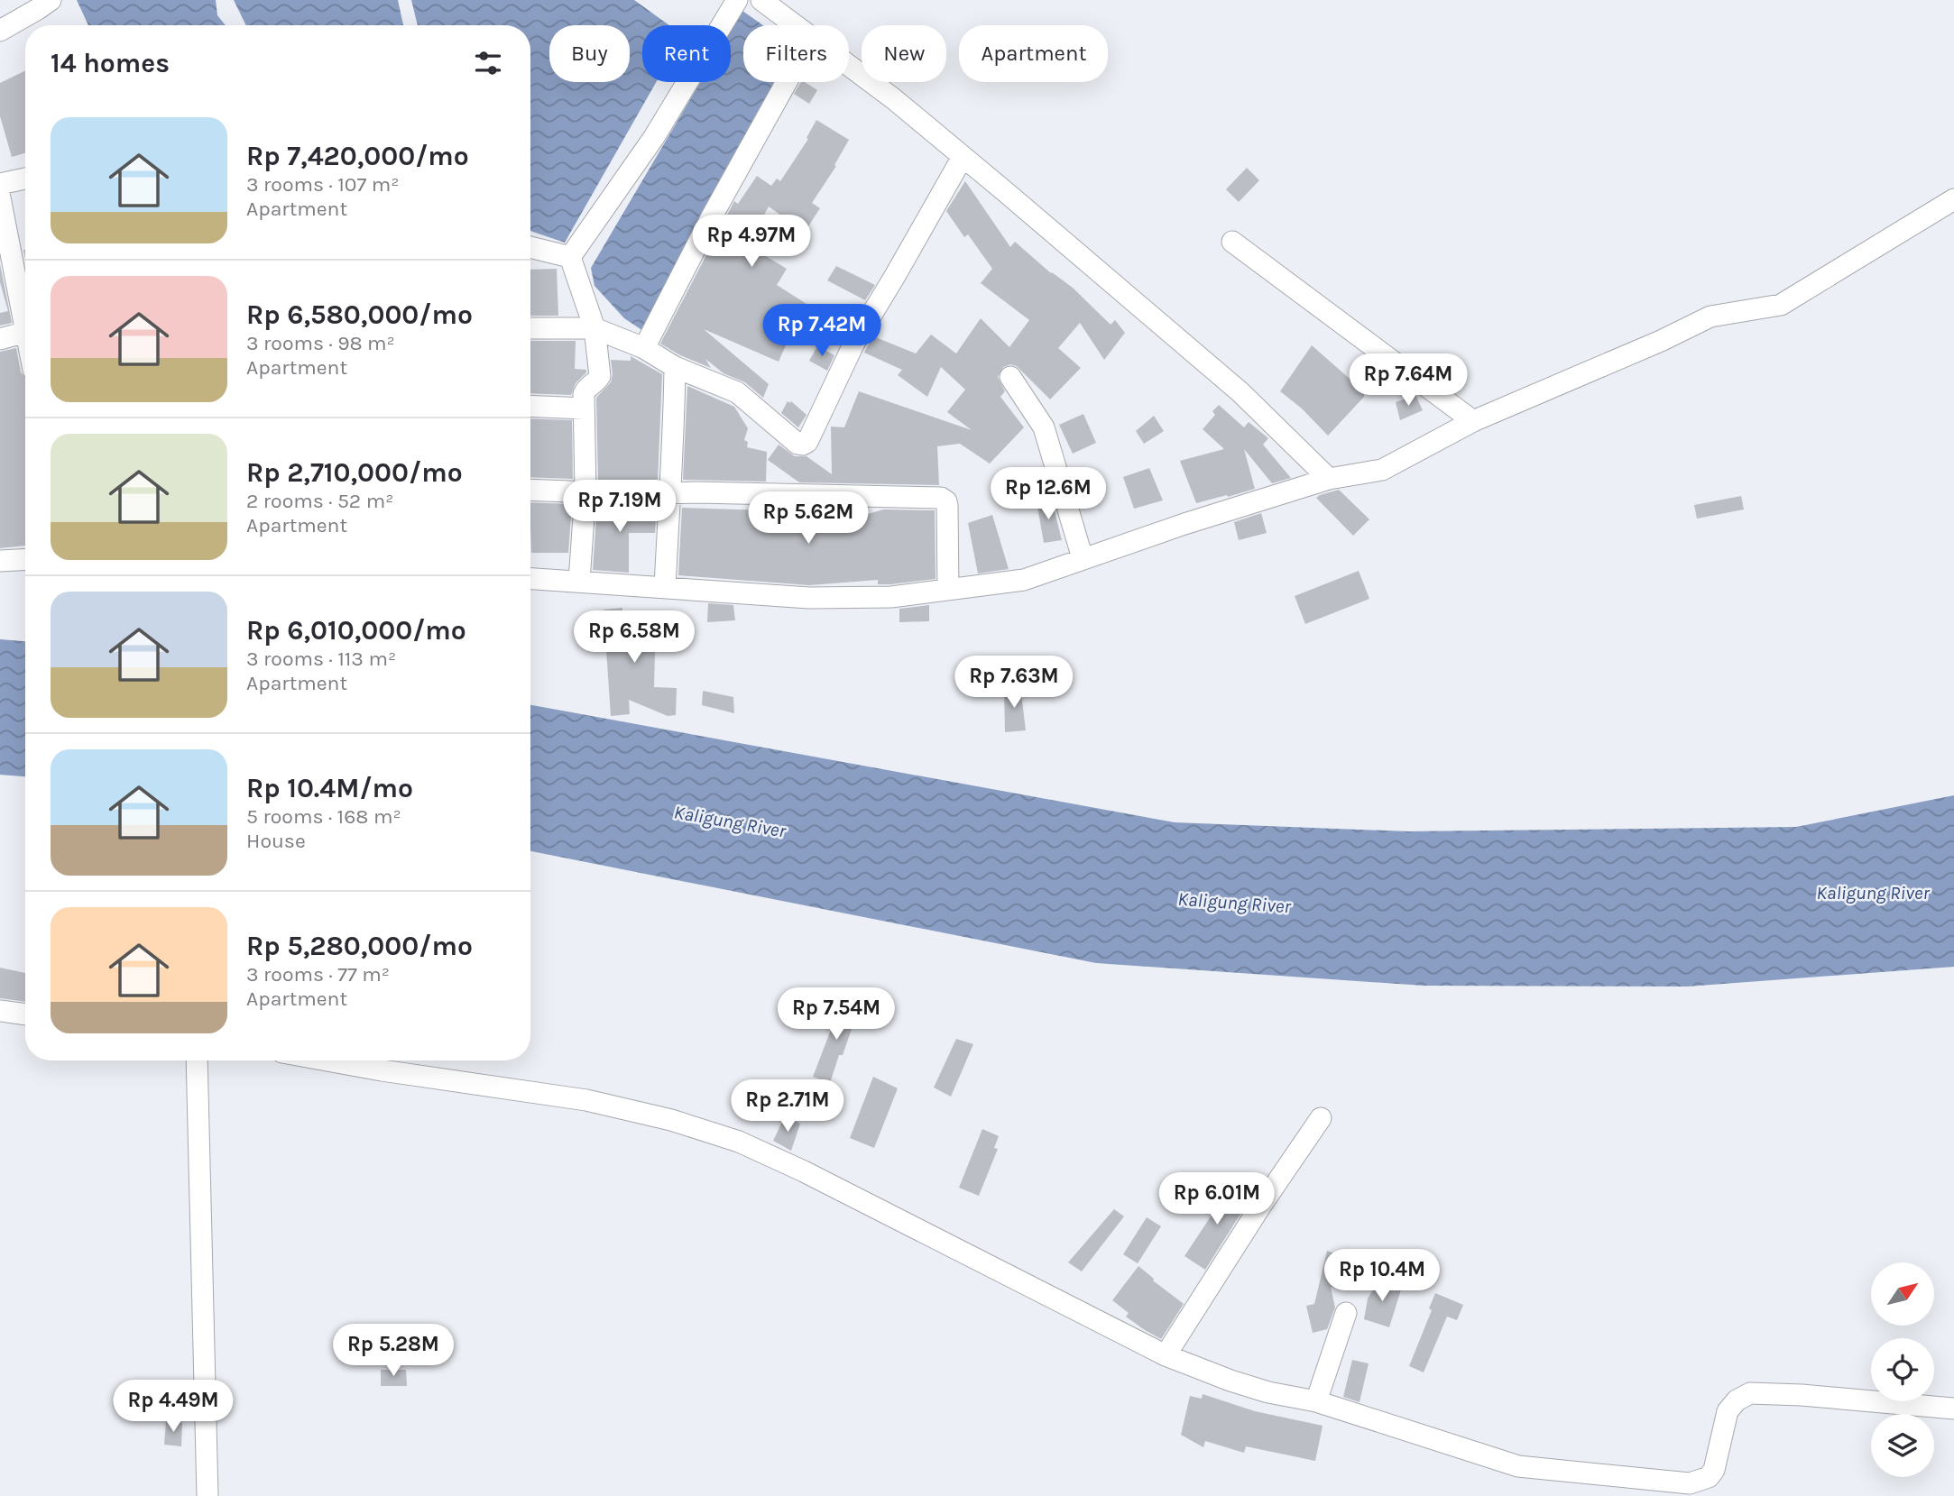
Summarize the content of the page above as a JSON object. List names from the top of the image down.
{
  "water": ["Kaligung River"],
  "north": "top right",
  "page": {
    "chip": [
      "Buy",
      "Rent",
      "Filters",
      "New",
      "Apartment"
    ],
    "heading": "14 homes",
    "list": [
      {
        "name": "Rp 7,420,000/mo",
        "note": "3 rooms · 107 m² · Apartment"
      },
      {
        "name": "Rp 6,580,000/mo",
        "note": "3 rooms · 98 m² · Apartment"
      },
      {
        "name": "Rp 2,710,000/mo",
        "note": "2 rooms · 52 m² · Apartment"
      },
      {
        "name": "Rp 6,010,000/mo",
        "note": "3 rooms · 113 m² · Apartment"
      },
      {
        "name": "Rp 10.4M/mo",
        "note": "5 rooms · 168 m² · House"
      },
      {
        "name": "Rp 5,280,000/mo",
        "note": "3 rooms · 77 m² · Apartment"
      }
    ],
    "price": [
      "Rp 4.97M",
      "Rp 7.42M",
      "Rp 7.64M",
      "Rp 12.6M",
      "Rp 7.19M",
      "Rp 5.62M",
      "Rp 6.58M",
      "Rp 7.63M",
      "Rp 7.54M",
      "Rp 2.71M",
      "Rp 6.01M",
      "Rp 10.4M",
      "Rp 5.28M",
      "Rp 4.49M"
    ]
  }
}
